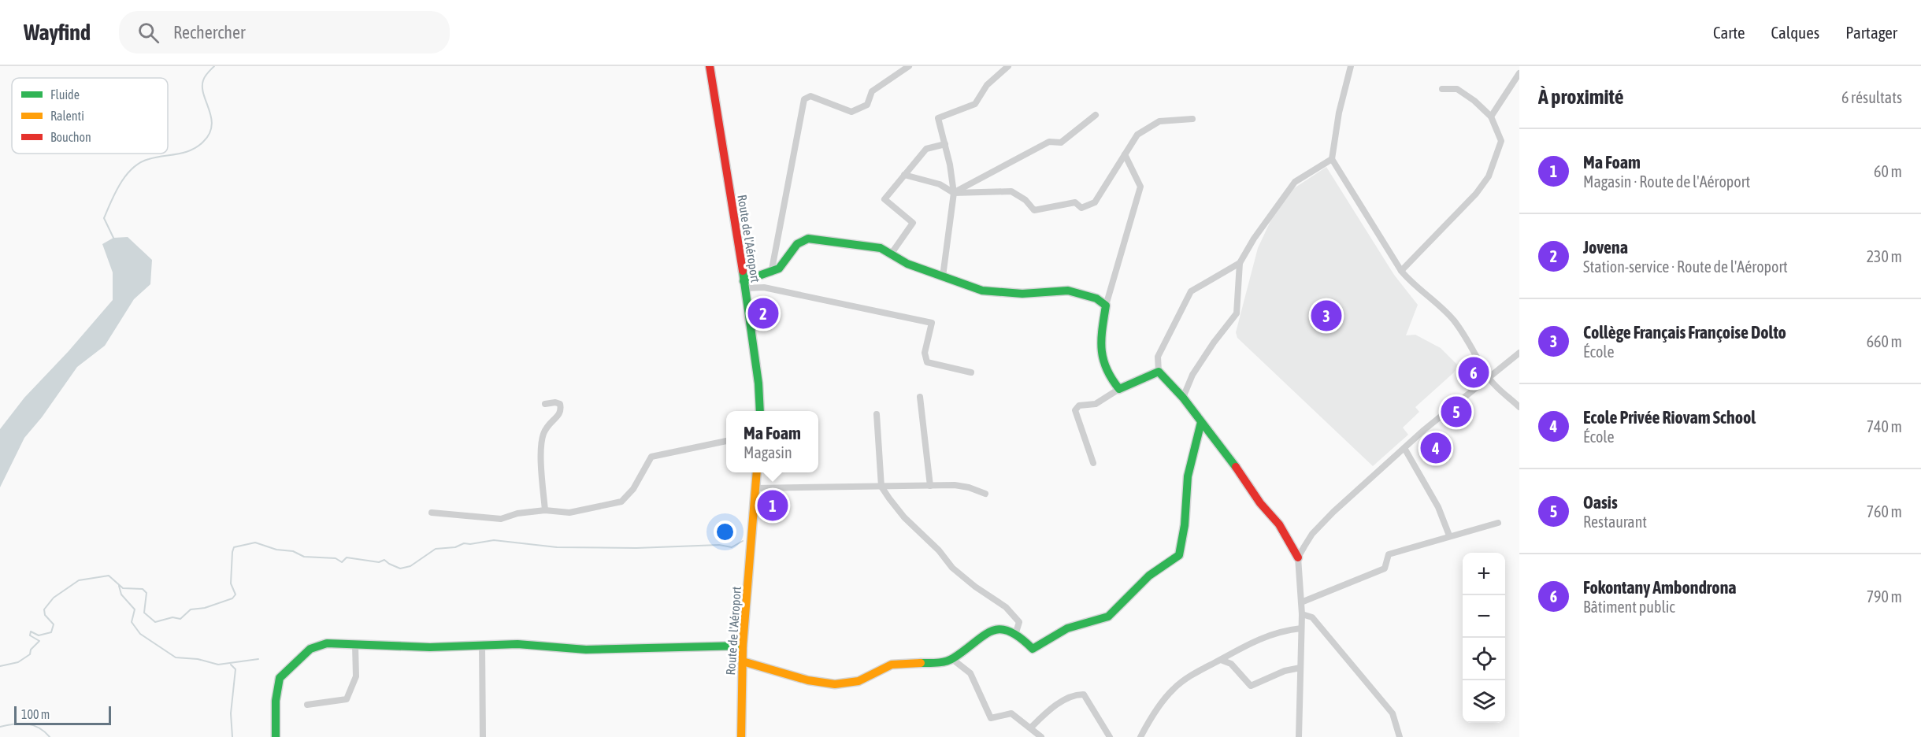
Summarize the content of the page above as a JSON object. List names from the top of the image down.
{
  "streets": {
    "street": ["Route de l'Aéroport"]
  },
  "legend": ["Fluide", "Ralenti", "Bouchon"],
  "scale_bar": "100 m",
  "page": {
    "header": "Wayfind",
    "search": "Rechercher",
    "nav": ["Carte", "Calques", "Partager"],
    "heading": ["À proximité", "6 résultats"],
    "list": [
      {
        "mark": "1",
        "name": "Ma Foam",
        "note": "Magasin · Route de l'Aéroport",
        "value": "60 m"
      },
      {
        "mark": "2",
        "name": "Jovena",
        "note": "Station-service · Route de l'Aéroport",
        "value": "230 m"
      },
      {
        "mark": "3",
        "name": "Collège Français Françoise Dolto",
        "note": "École",
        "value": "660 m"
      },
      {
        "mark": "4",
        "name": "Ecole Privée Riovam School",
        "note": "École",
        "value": "740 m"
      },
      {
        "mark": "5",
        "name": "Oasis",
        "note": "Restaurant",
        "value": "760 m"
      },
      {
        "mark": "6",
        "name": "Fokontany Ambondrona",
        "note": "Bâtiment public",
        "value": "790 m"
      }
    ],
    "pins": [
      "2",
      "3",
      "6",
      "5",
      "4",
      "1"
    ],
    "popup": ["Ma Foam", "Magasin"],
    "map_buttons": ["+", "−"],
    "scale": "100 m"
  }
}
